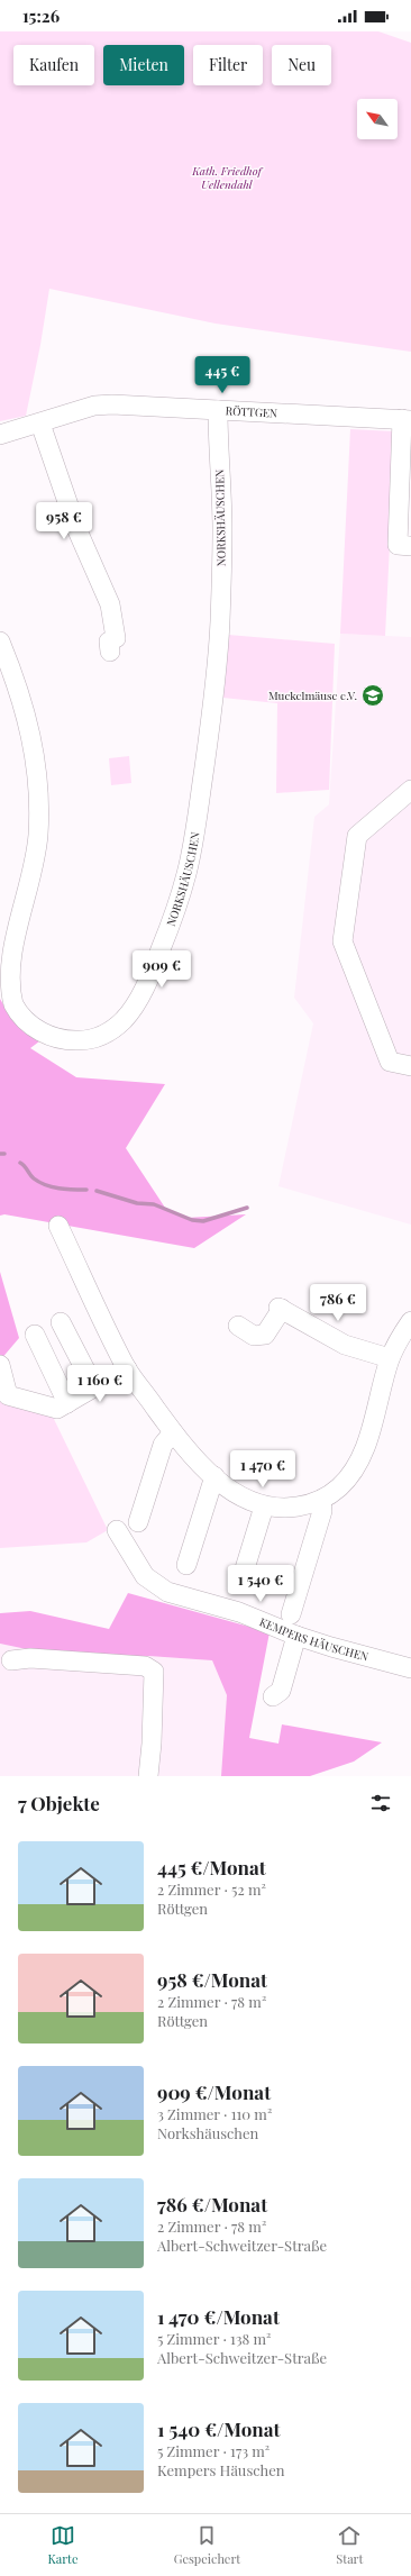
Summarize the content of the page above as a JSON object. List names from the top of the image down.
{
  "streets": {
    "street": ["RÖTTGEN", "NORKSHÄUSCHEN", "KEMPERS HÄUSCHEN"]
  },
  "crossings": [
    ["RÖTTGEN", "NORKSHÄUSCHEN"]
  ],
  "parks": ["Kath. Friedhof Uellendahl"],
  "places": {
    "school or university": ["Muckelmäuse e.V."]
  },
  "north": "top left",
  "page": {
    "status": "15:26",
    "chip": [
      "Kaufen",
      "Mieten",
      "Filter",
      "Neu"
    ],
    "price": [
      "445 €",
      "958 €",
      "909 €",
      "786 €",
      "1 160 €",
      "1 470 €",
      "1 540 €"
    ],
    "heading": "7 Objekte",
    "list": [
      {
        "name": "445 €/Monat",
        "note": "2 Zimmer · 52 m² · Röttgen"
      },
      {
        "name": "958 €/Monat",
        "note": "2 Zimmer · 78 m² · Röttgen"
      },
      {
        "name": "909 €/Monat",
        "note": "3 Zimmer · 110 m² · Norkshäuschen"
      },
      {
        "name": "786 €/Monat",
        "note": "2 Zimmer · 78 m² · Albert-Schweitzer-Straße"
      },
      {
        "name": "1 470 €/Monat",
        "note": "5 Zimmer · 138 m² · Albert-Schweitzer-Straße"
      },
      {
        "name": "1 540 €/Monat",
        "note": "5 Zimmer · 173 m² · Kempers Häuschen"
      }
    ],
    "tabs": ["Karte", "Gespeichert", "Start"]
  }
}
